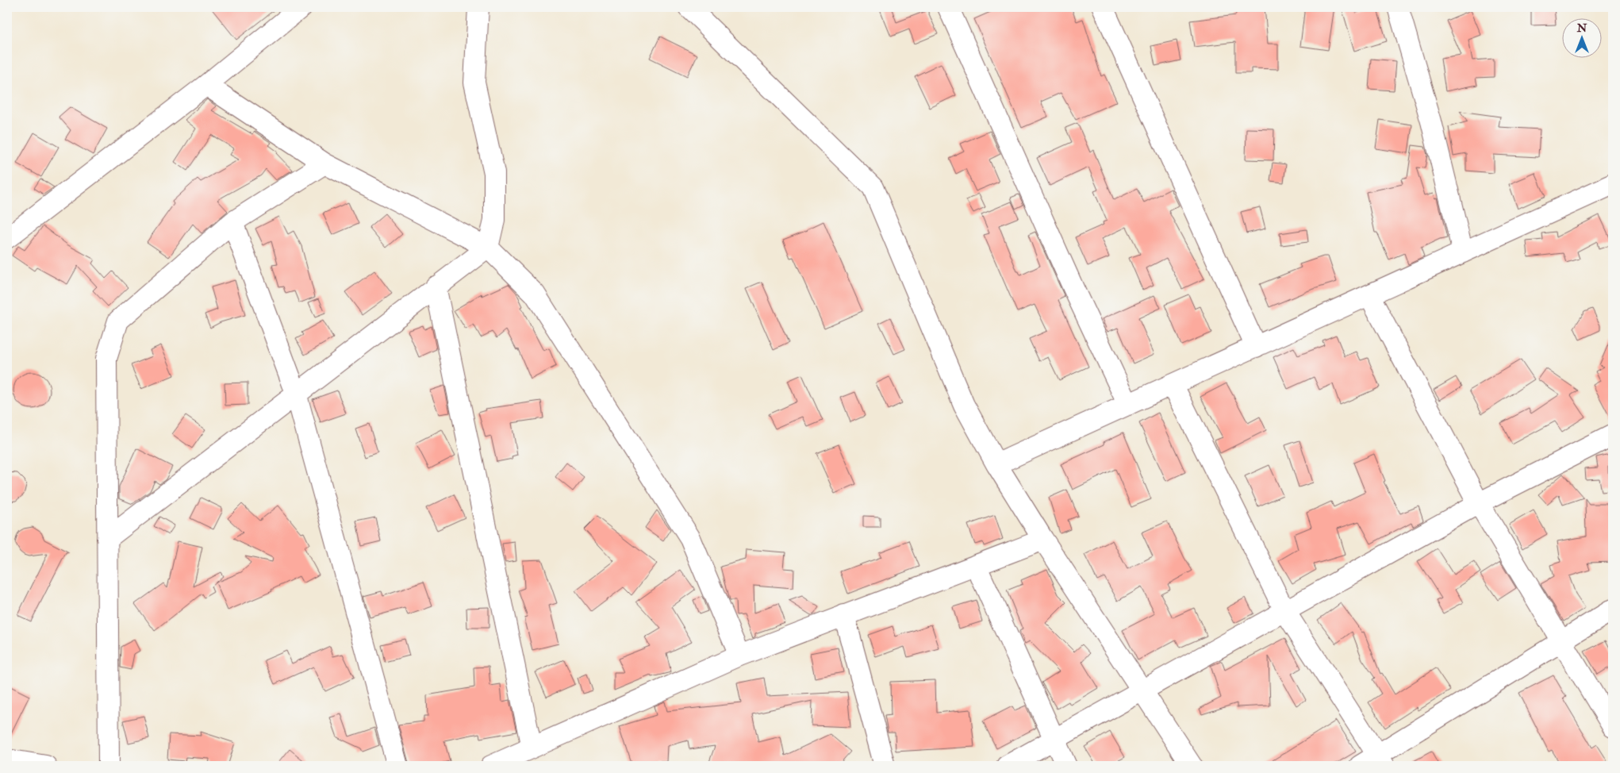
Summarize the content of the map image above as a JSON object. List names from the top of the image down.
{
  "north": "top"
}
